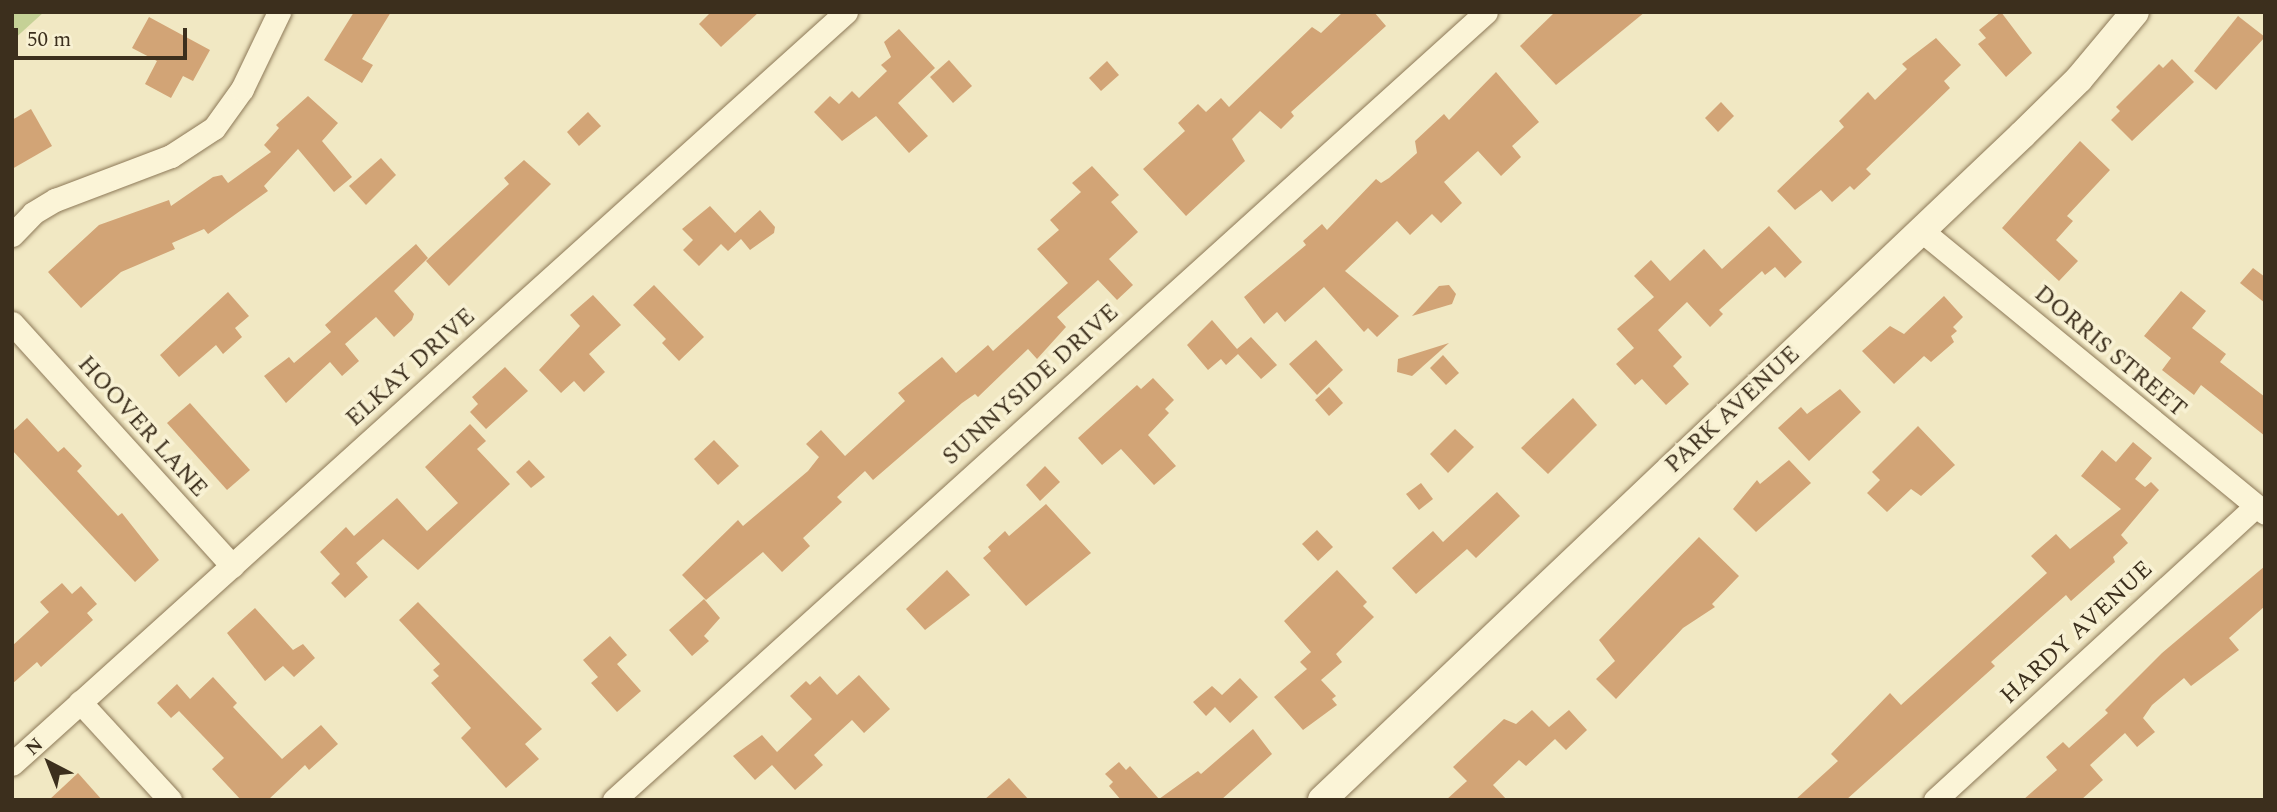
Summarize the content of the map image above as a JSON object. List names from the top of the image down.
{
  "streets": {
    "street": [
      "DORRIS STREET",
      "ELKAY DRIVE",
      "SUNNYSIDE DRIVE",
      "PARK AVENUE",
      "HOOVER LANE",
      "HARDY AVENUE"
    ]
  },
  "crossings": [
    ["DORRIS STREET", "PARK AVENUE"],
    ["DORRIS STREET", "HARDY AVENUE"],
    ["ELKAY DRIVE", "HOOVER LANE"]
  ],
  "scale_bar": "50 m",
  "north": "top left"
}
